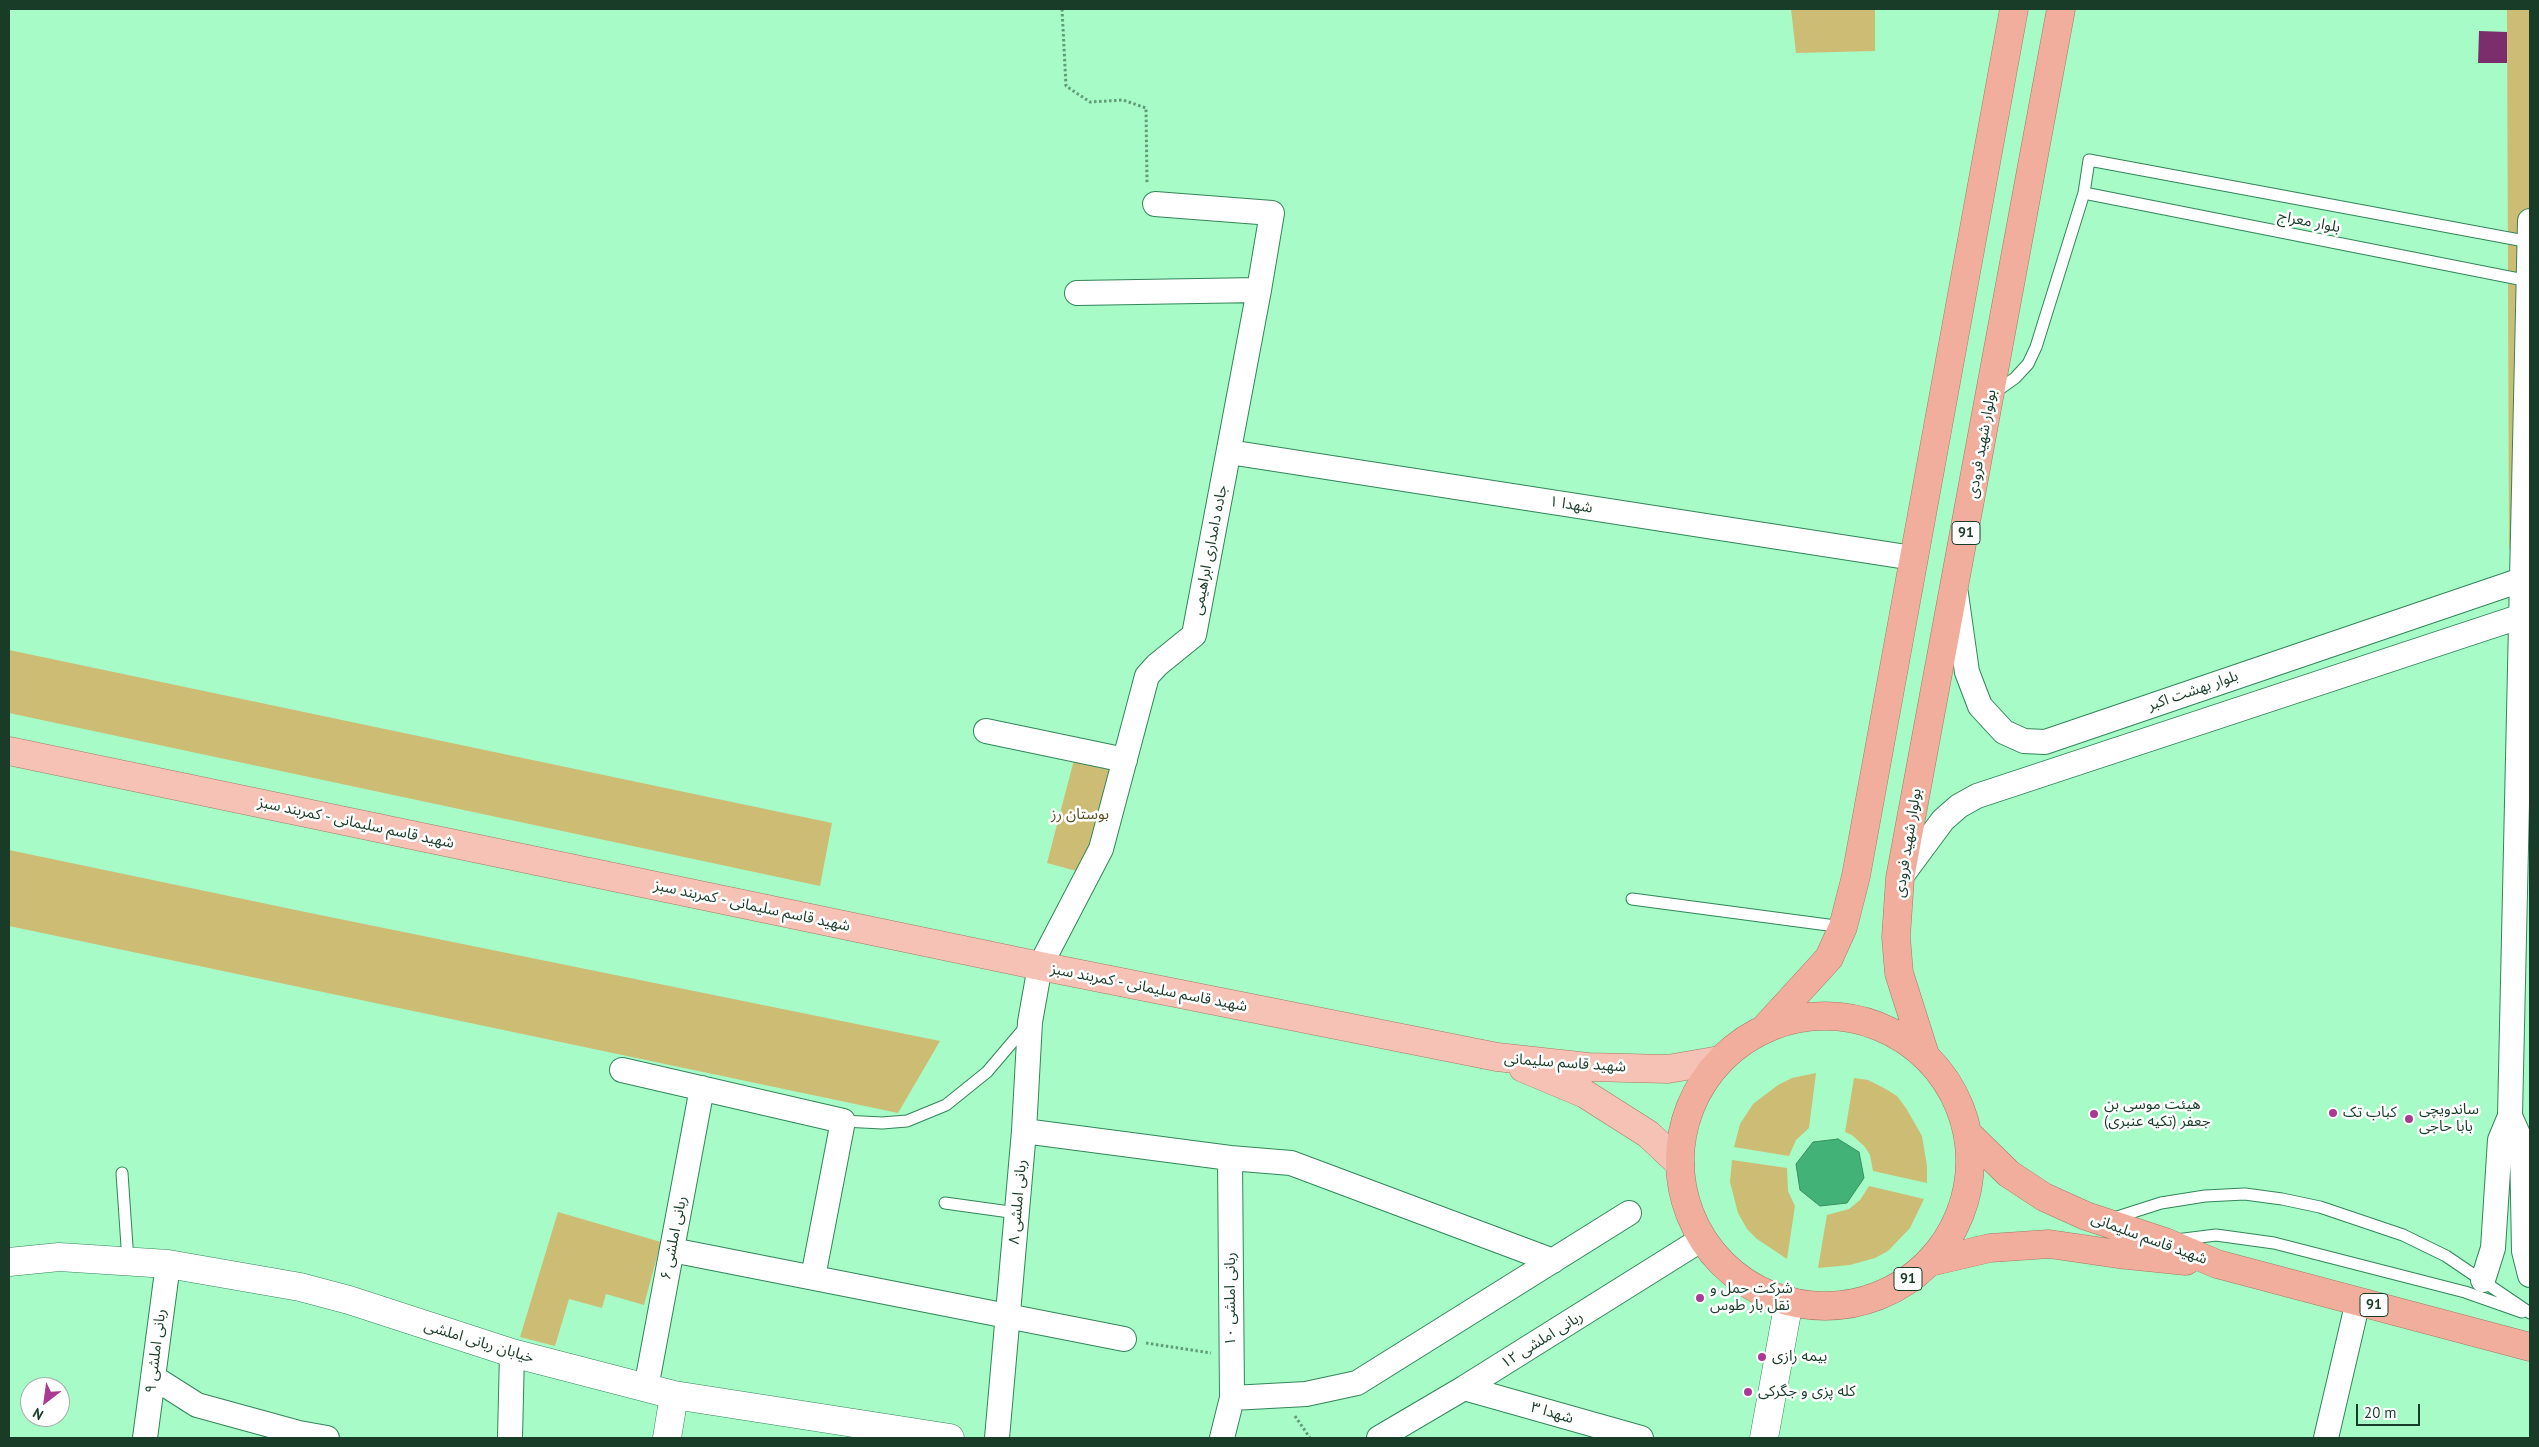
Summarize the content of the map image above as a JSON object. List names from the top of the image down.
{
  "streets": {
    "highway": ["بولوار شهید فرودی", "91", "شهید قاسم سلیمانی"],
    "main road": ["شهید قاسم سلیمانی - کمربند سبز"],
    "street": [
      "شهدا ۱",
      "جاده دامداری ابراهیمی",
      "بلوار بهشت اکبر",
      "ربانی املشی ۸",
      "ربانی املشی ۶",
      "ربانی املشی ۱۰",
      "ربانی املشی ۱۲",
      "خیابان ربانی املشی",
      "ربانی املشی ۹",
      "شهدا ۳"
    ],
    "lane": ["بلوار معراج"]
  },
  "crossings": [
    ["بولوار شهید فرودی", "91"],
    ["بولوار شهید فرودی", "بلوار بهشت اکبر"],
    ["شهدا ۱", "91"],
    ["شهدا ۱", "جاده دامداری ابراهیمی"],
    ["91", "شهید قاسم سلیمانی"],
    ["91", "ربانی املشی ۱۲"],
    ["جاده دامداری ابراهیمی", "شهید قاسم سلیمانی - کمربند سبز"],
    ["جاده دامداری ابراهیمی", "ربانی املشی ۸"],
    ["شهید قاسم سلیمانی - کمربند سبز", "شهید قاسم سلیمانی"],
    ["شهید قاسم سلیمانی - کمربند سبز", "ربانی املشی ۸"],
    ["ربانی املشی ۶", "خیابان ربانی املشی"],
    ["ربانی املشی ۱۲", "شهدا ۳"],
    ["خیابان ربانی املشی", "ربانی املشی ۹"]
  ],
  "parks": ["بوستان رز"],
  "places": [
    "کباب تک",
    "هيئت موسی بن جعفر (تکیه عنبری)",
    "ساندویچی بابا حاجی",
    "شرکت حمل و نقل بار طوس",
    "بیمه رازی",
    "کله پزی و جگرکی"
  ],
  "scale_bar": "20 m",
  "north": "bottom left"
}
